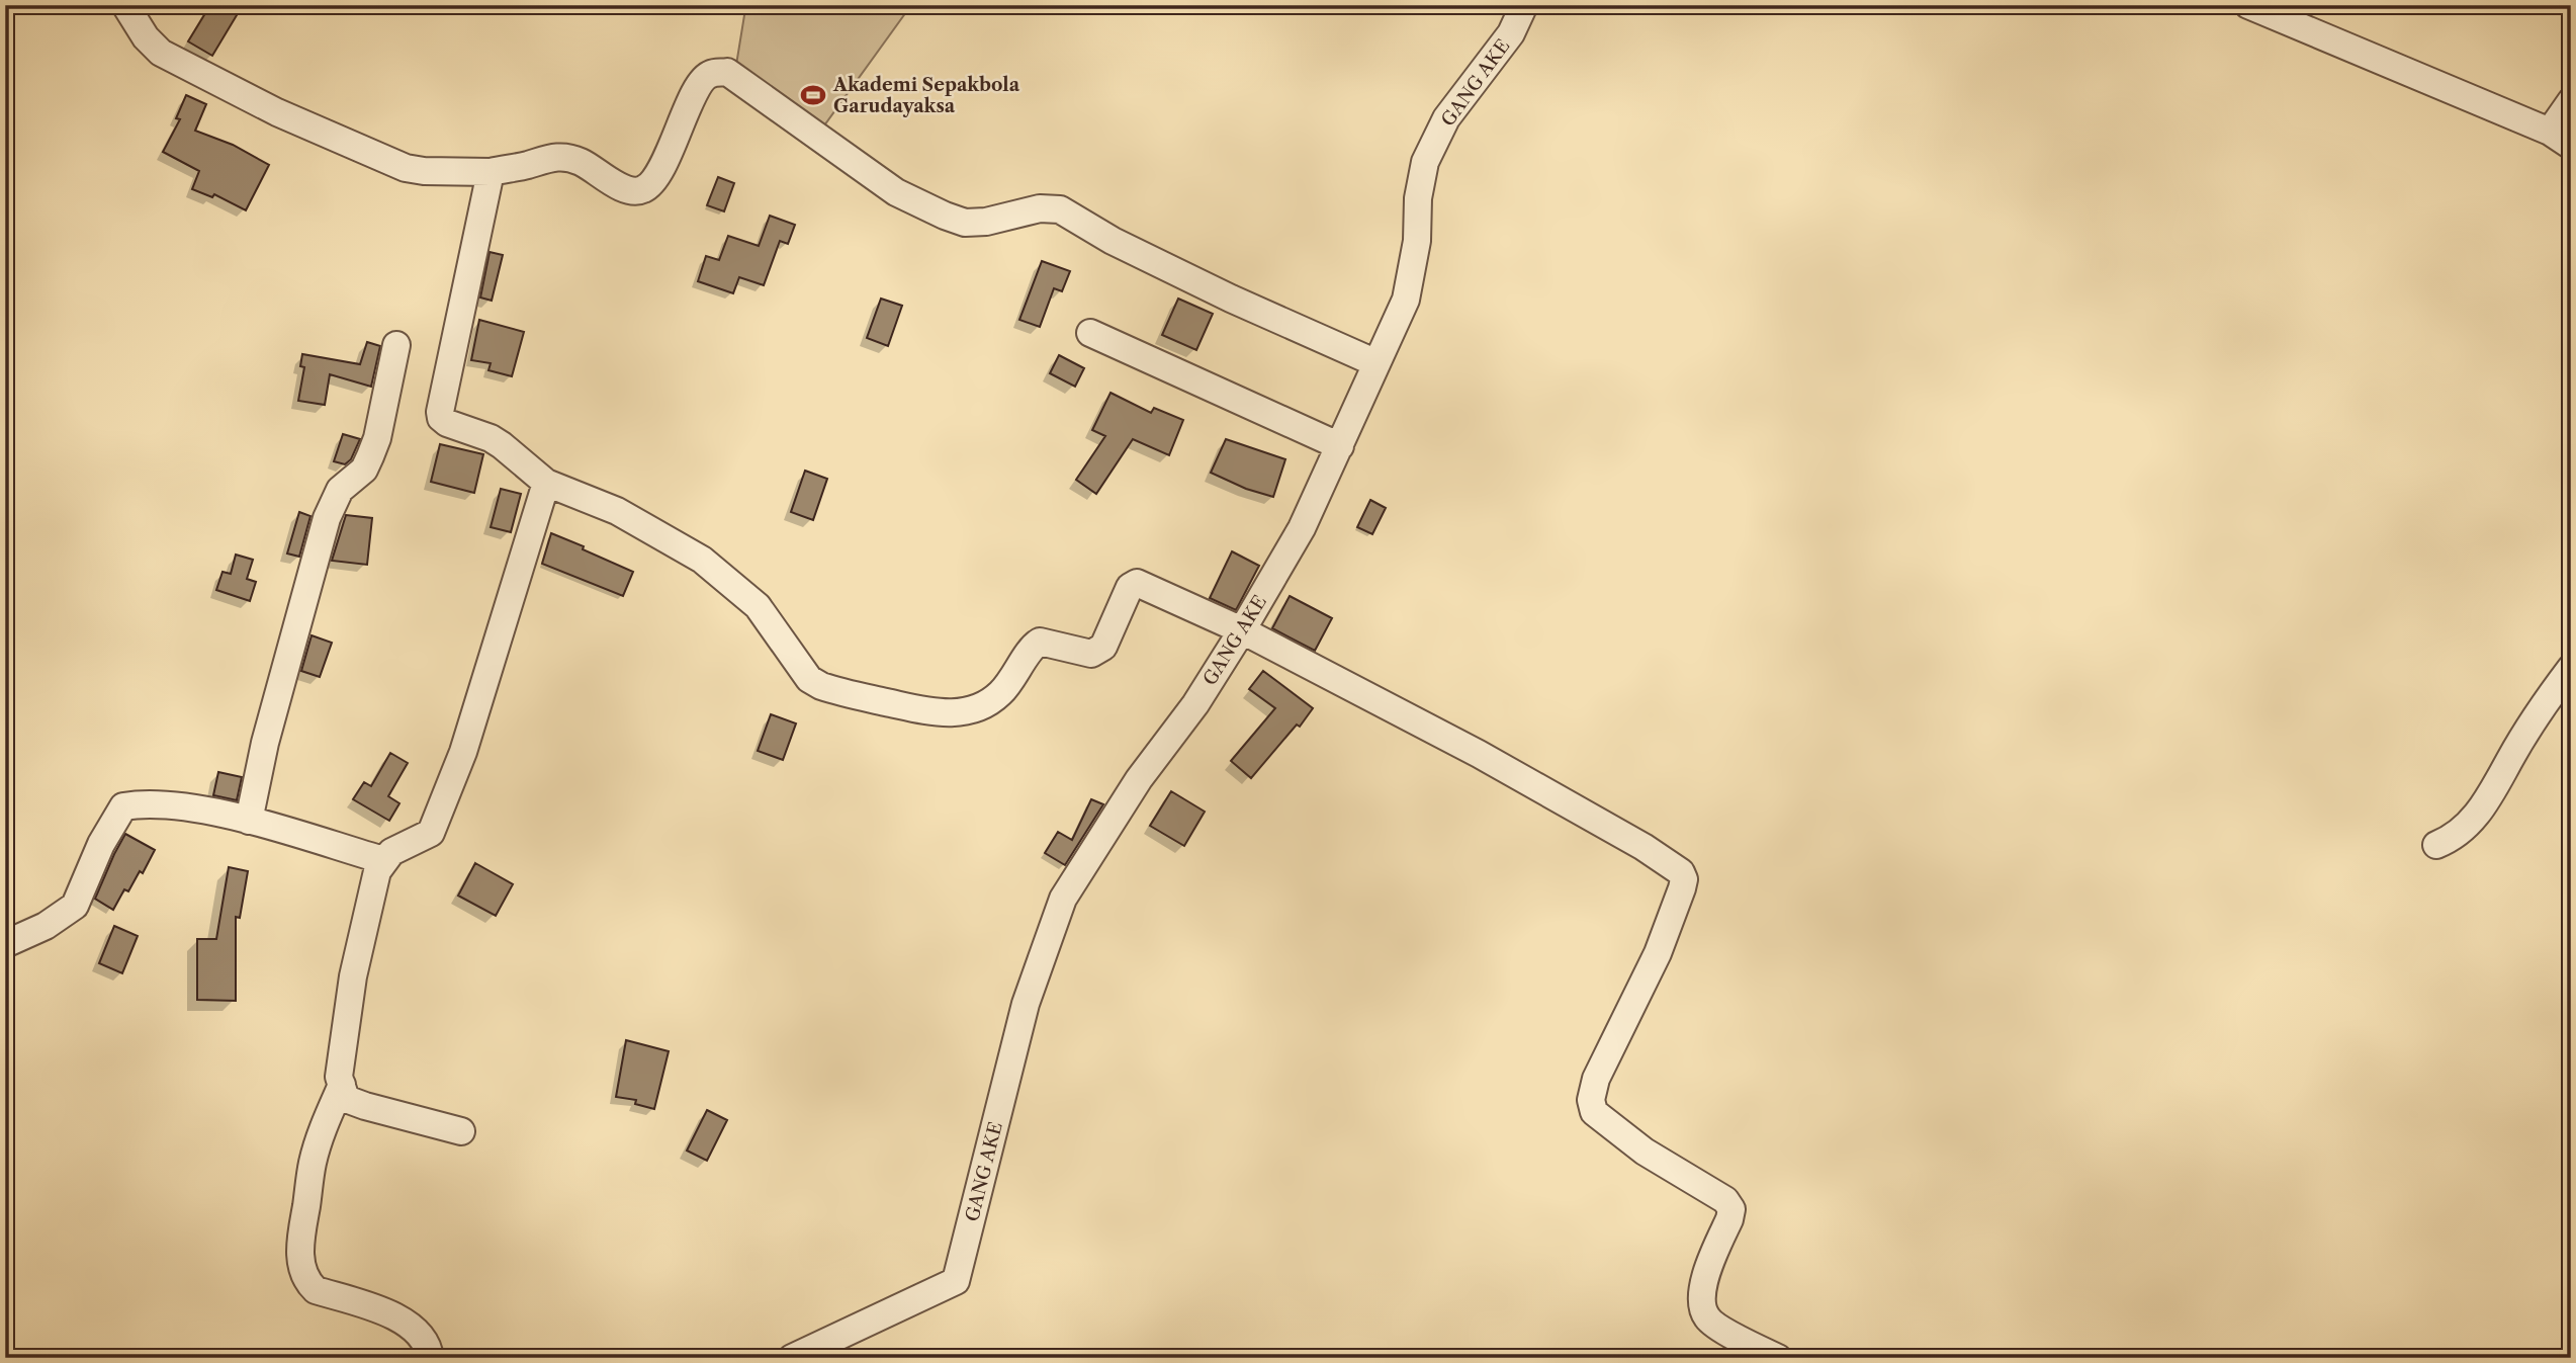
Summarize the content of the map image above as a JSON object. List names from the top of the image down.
{
  "streets": {
    "street": ["GANG AKE"]
  },
  "places": {
    "sports": ["Akademi Sepakbola Garudayaksa"]
  }
}
